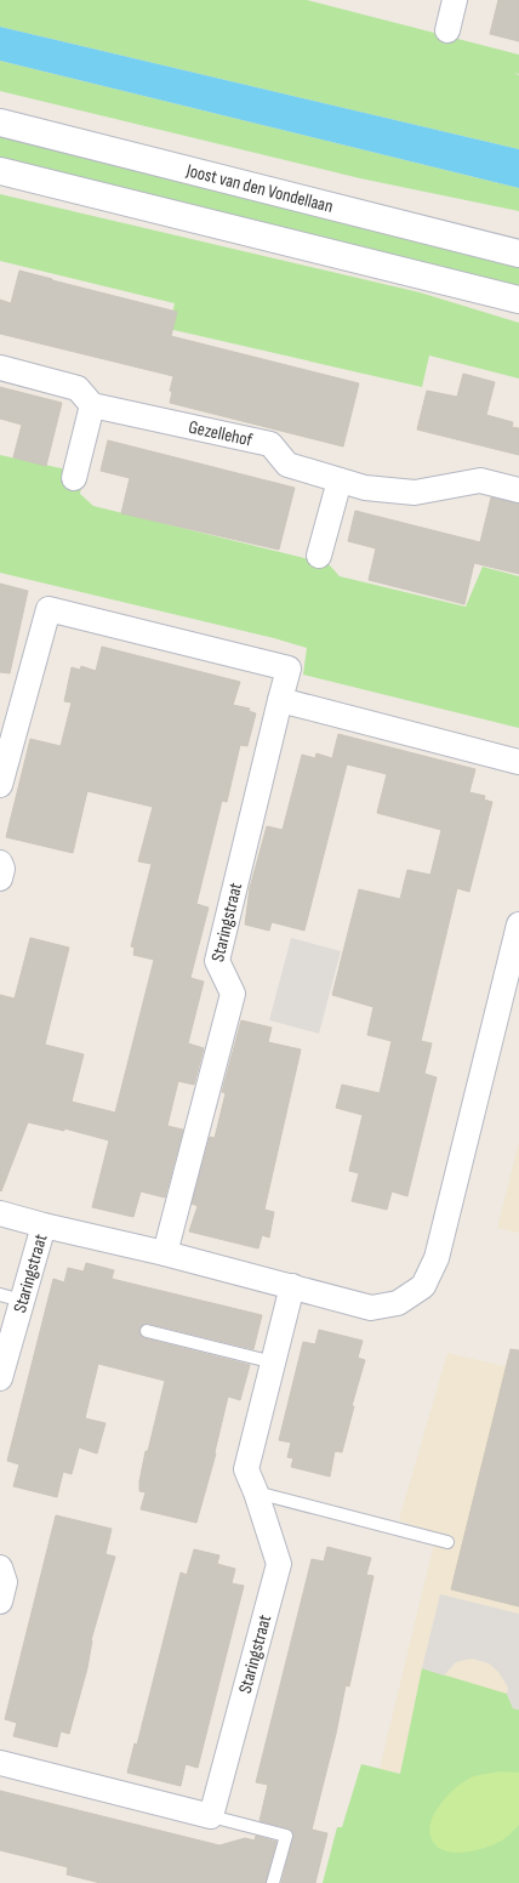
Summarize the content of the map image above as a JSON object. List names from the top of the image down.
{
  "streets": {
    "street": ["Joost van den Vondellaan", "Gezellehof", "Staringstraat"]
  }
}
